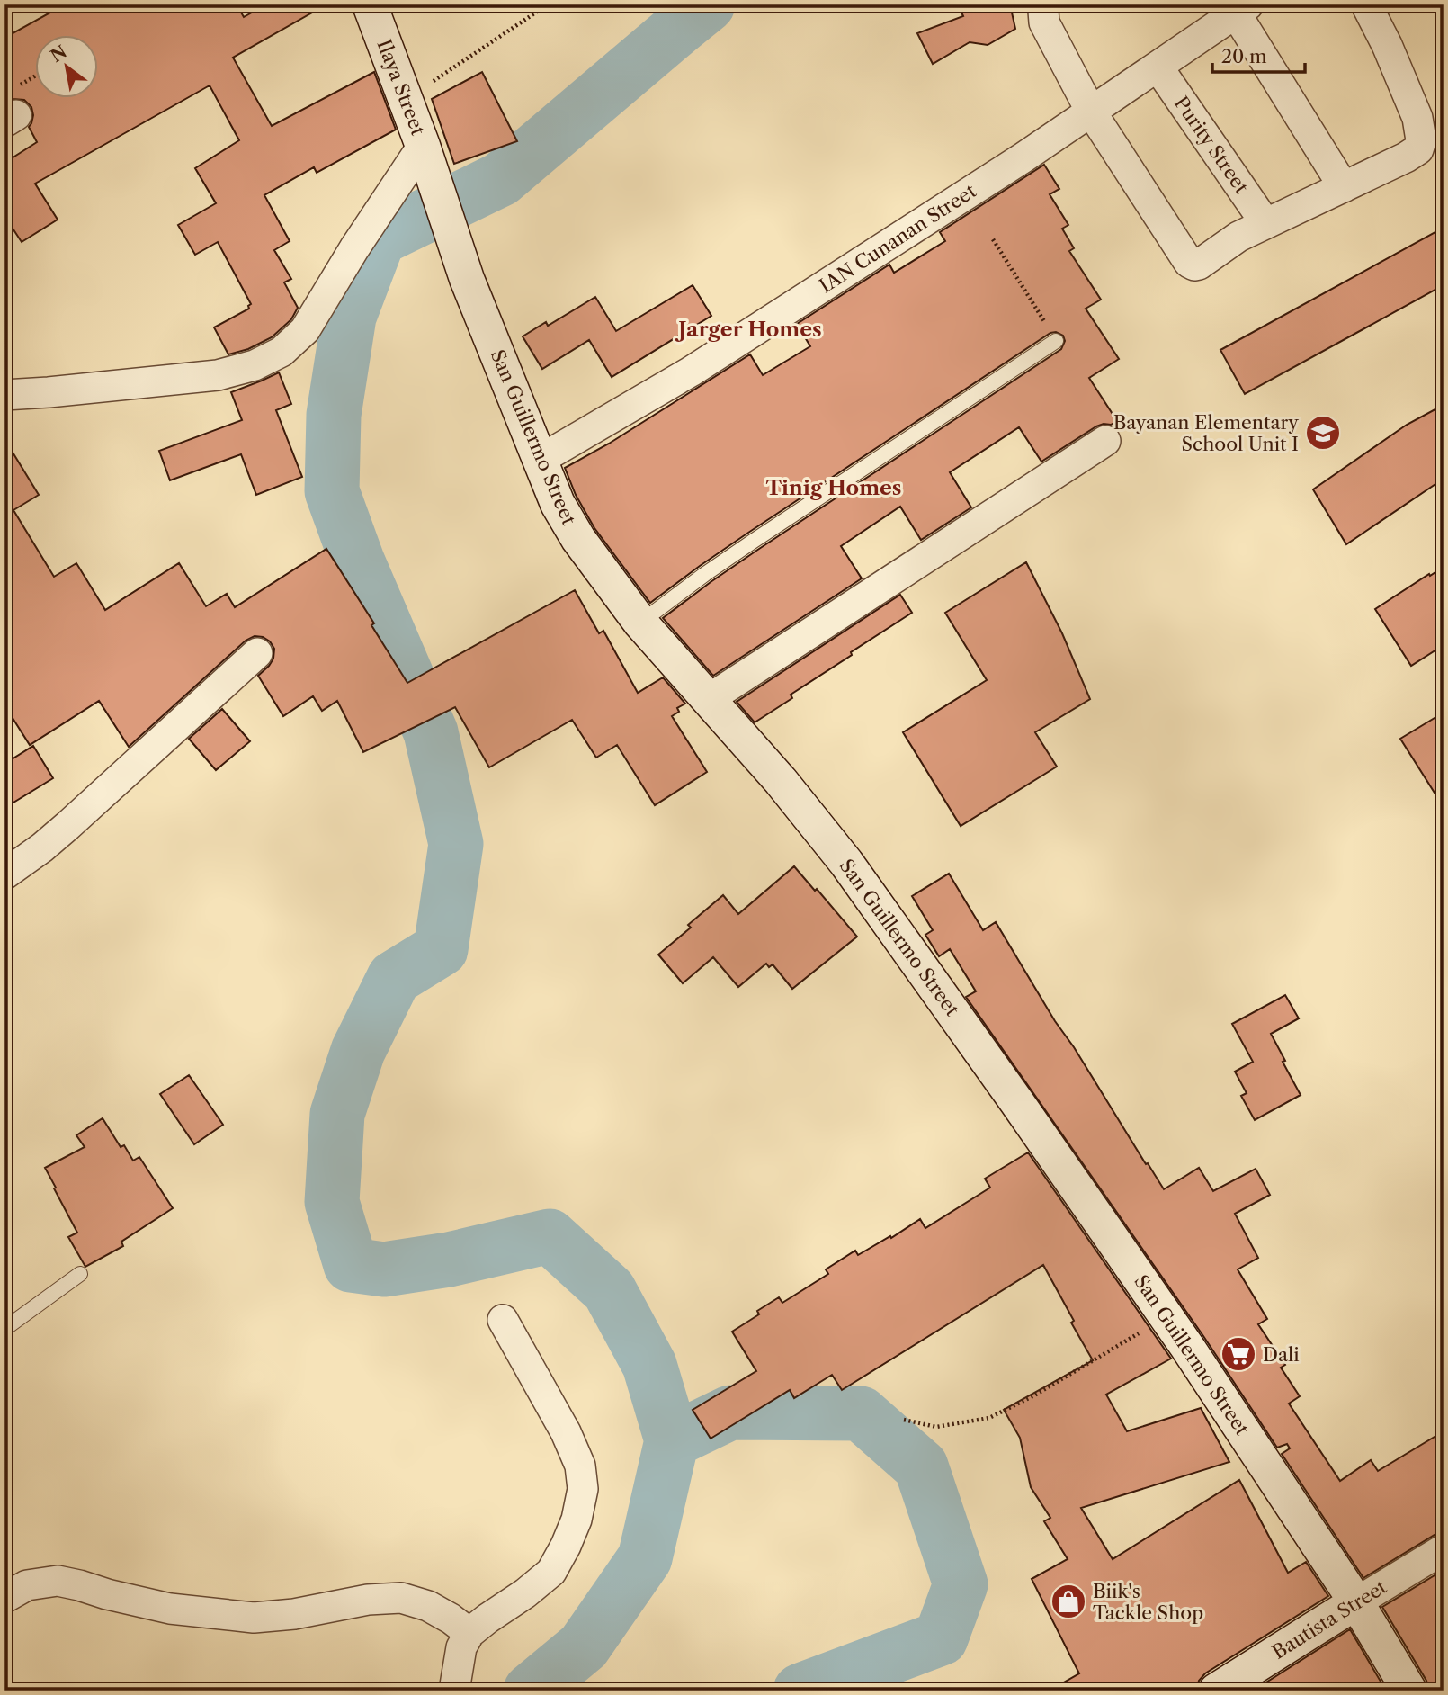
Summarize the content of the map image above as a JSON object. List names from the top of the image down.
{
  "streets": {
    "main road": ["Ilaya Street", "San Guillermo Street", "Bautista Street"],
    "street": ["Purity Street", "IAN Cunanan Street"]
  },
  "crossings": [
    ["Ilaya Street", "San Guillermo Street"],
    ["Purity Street", "IAN Cunanan Street"],
    ["IAN Cunanan Street", "San Guillermo Street"],
    ["San Guillermo Street", "Bautista Street"]
  ],
  "districts": ["Jarger Homes", "Tinig Homes"],
  "places": {
    "school or university": ["Bayanan Elementary School Unit I"],
    "supermarket": ["Dali"],
    "shop": ["Biik's Tackle Shop"]
  },
  "scale_bar": "20 m",
  "north": "top left"
}
